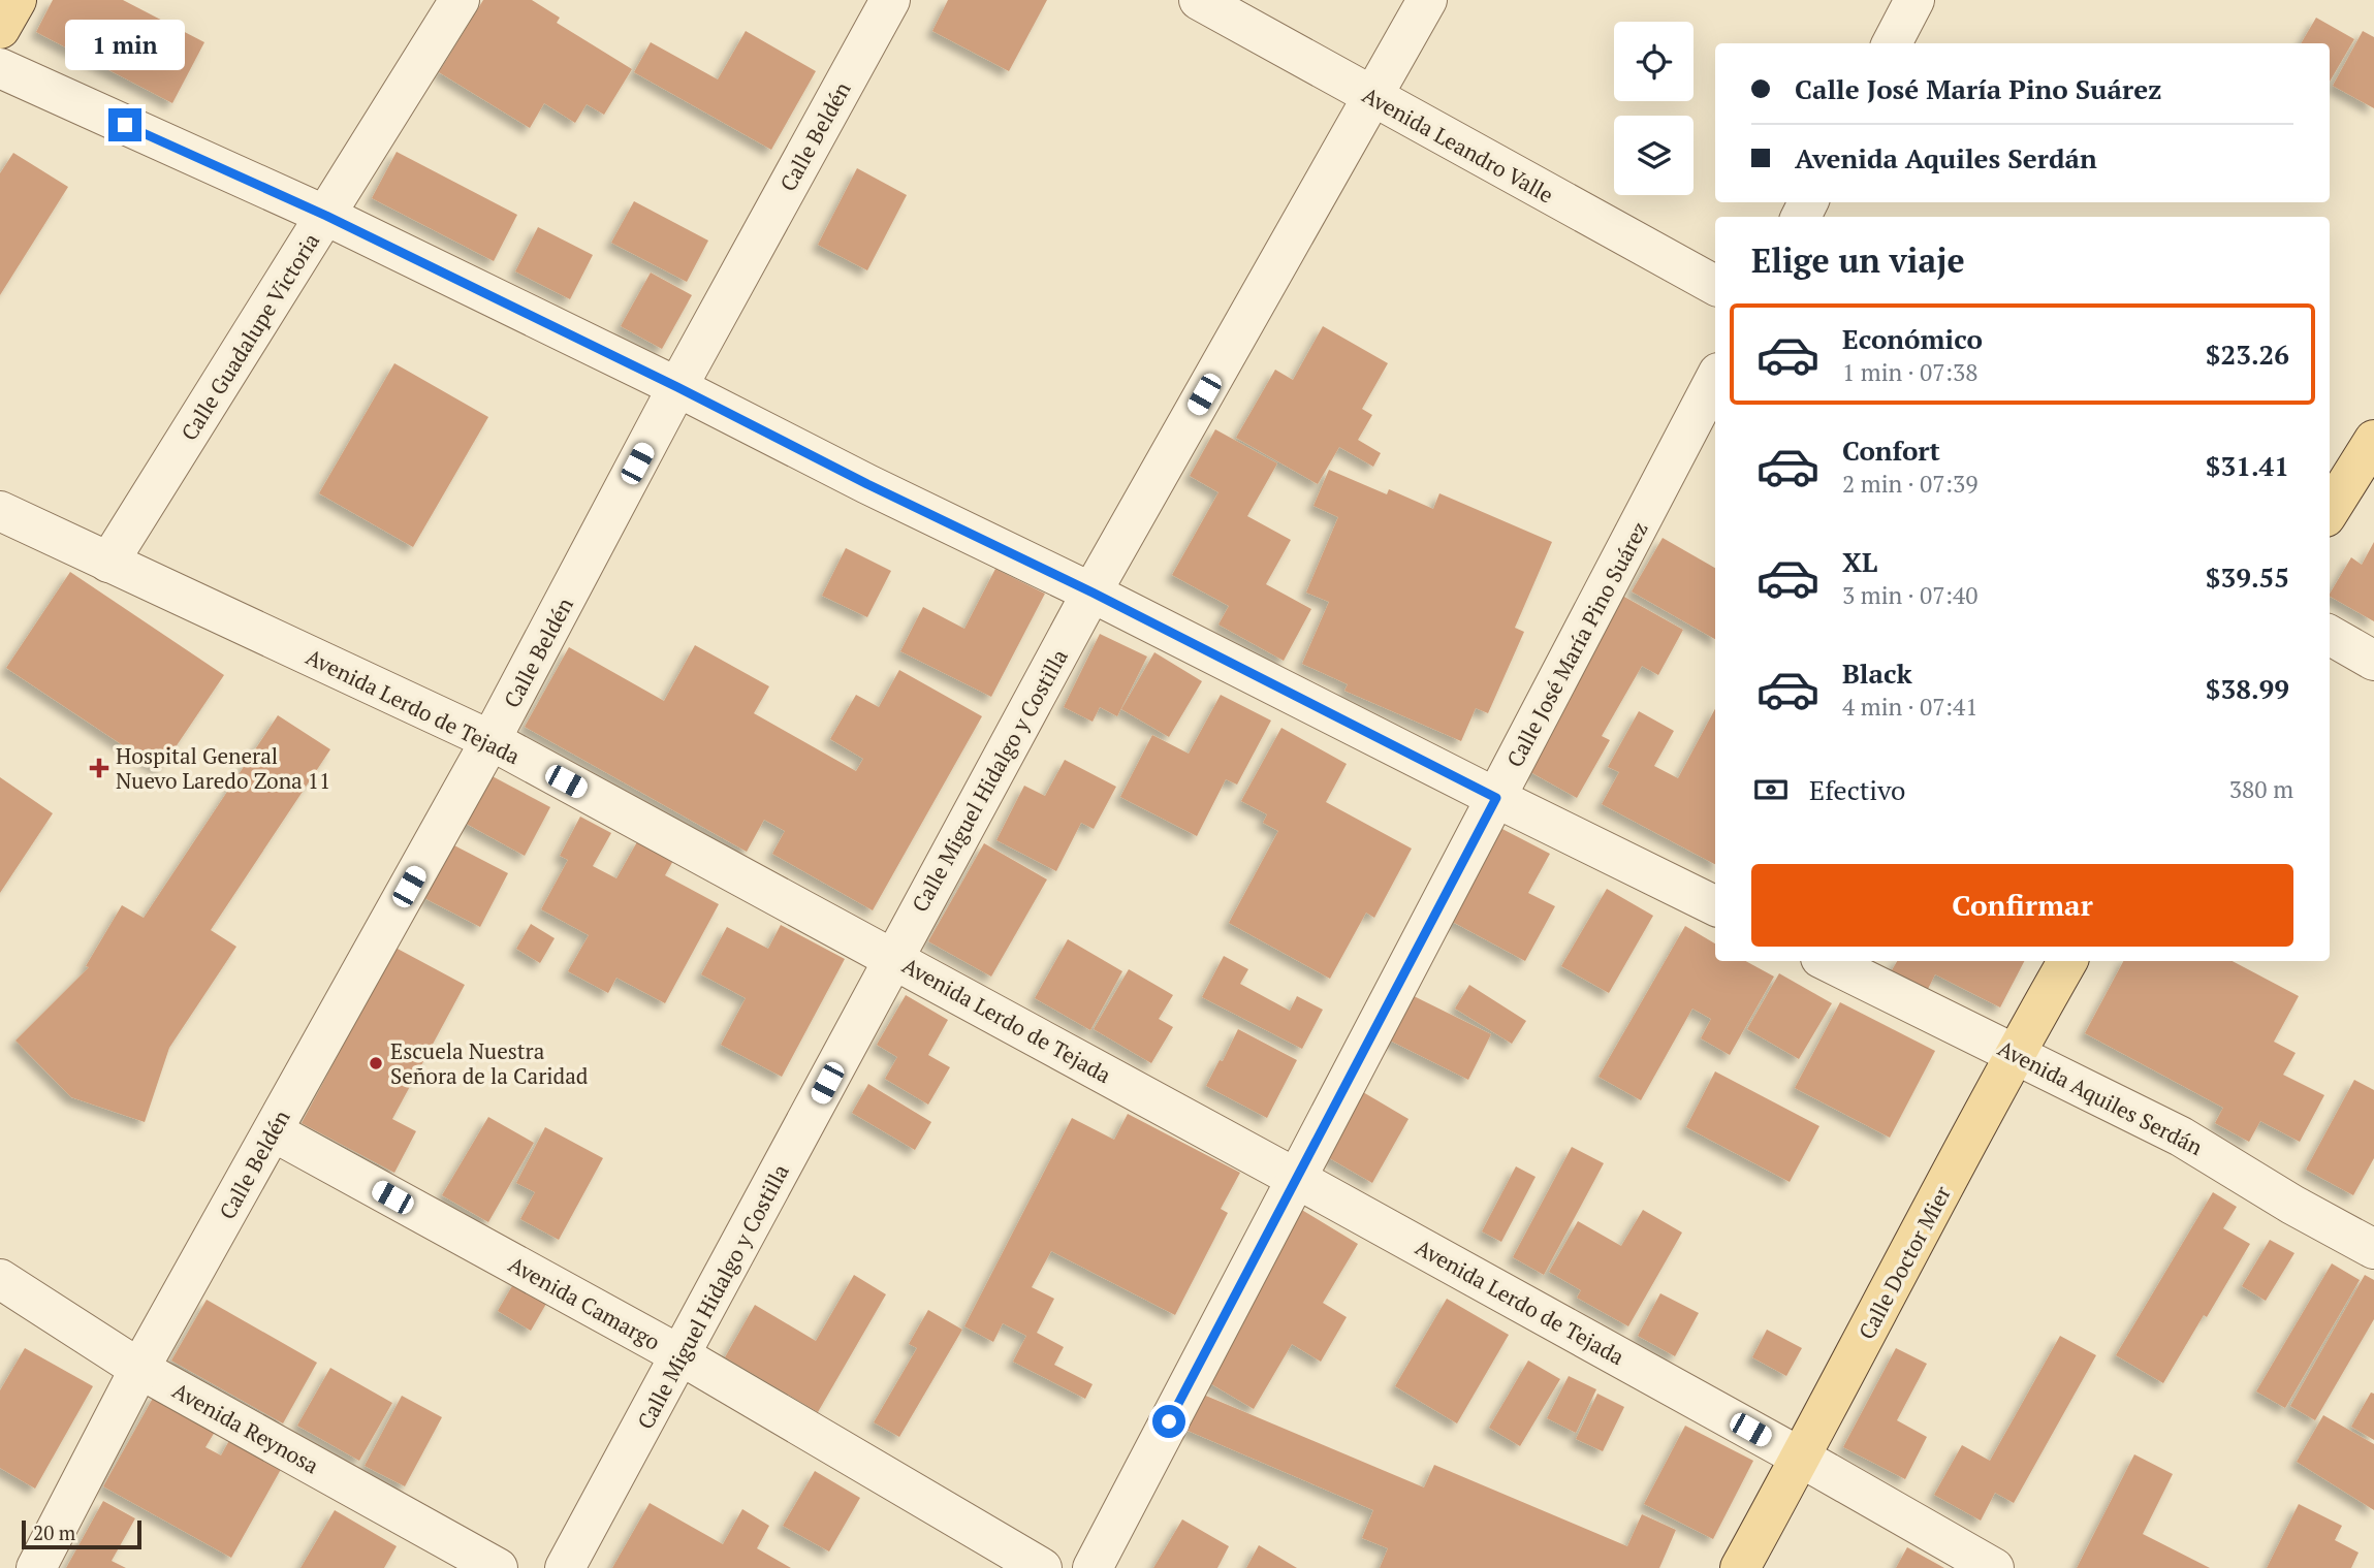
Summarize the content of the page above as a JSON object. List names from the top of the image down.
{
  "streets": {
    "main road": ["Calle Doctor Mier"],
    "street": [
      "Calle Beldén",
      "Avenida Leandro Valle",
      "Calle Guadalupe Victoria",
      "Calle José María Pino Suárez",
      "Avenida Lerdo de Tejada",
      "Calle Miguel Hidalgo y Costilla",
      "Avenida Aquiles Serdán",
      "Avenida Camargo",
      "Avenida Reynosa"
    ]
  },
  "crossings": [
    ["Calle Beldén", "Avenida Lerdo de Tejada"],
    ["Calle Beldén", "Avenida Camargo"],
    ["Calle Beldén", "Avenida Reynosa"],
    ["Avenida Leandro Valle", "Calle Miguel Hidalgo y Costilla"],
    ["Calle Guadalupe Victoria", "Avenida Lerdo de Tejada"],
    ["Calle José María Pino Suárez", "Avenida Lerdo de Tejada"],
    ["Avenida Lerdo de Tejada", "Calle Miguel Hidalgo y Costilla"],
    ["Avenida Lerdo de Tejada", "Calle Doctor Mier"],
    ["Calle Miguel Hidalgo y Costilla", "Avenida Camargo"],
    ["Avenida Aquiles Serdán", "Calle Doctor Mier"]
  ],
  "places": {
    "health": ["Hospital General Nuevo Laredo Zona 11"],
    "other": ["Escuela Nuestra Señora de la Caridad"]
  },
  "scale_bar": "20 m",
  "page": {
    "bubble": "1 min",
    "banner": ["Calle José María Pino Suárez", "Avenida Aquiles Serdán"],
    "heading": "Elige un viaje",
    "list": [
      {
        "name": "Económico",
        "note": "1 min · 07:38",
        "value": "$23.26"
      },
      {
        "name": "Confort",
        "note": "2 min · 07:39",
        "value": "$31.41"
      },
      {
        "name": "XL",
        "note": "3 min · 07:40",
        "value": "$39.55"
      },
      {
        "name": "Black",
        "note": "4 min · 07:41",
        "value": "$38.99"
      }
    ],
    "pay": ["Efectivo", "380 m"],
    "buttons": "Confirmar",
    "scale": "20 m"
  }
}
